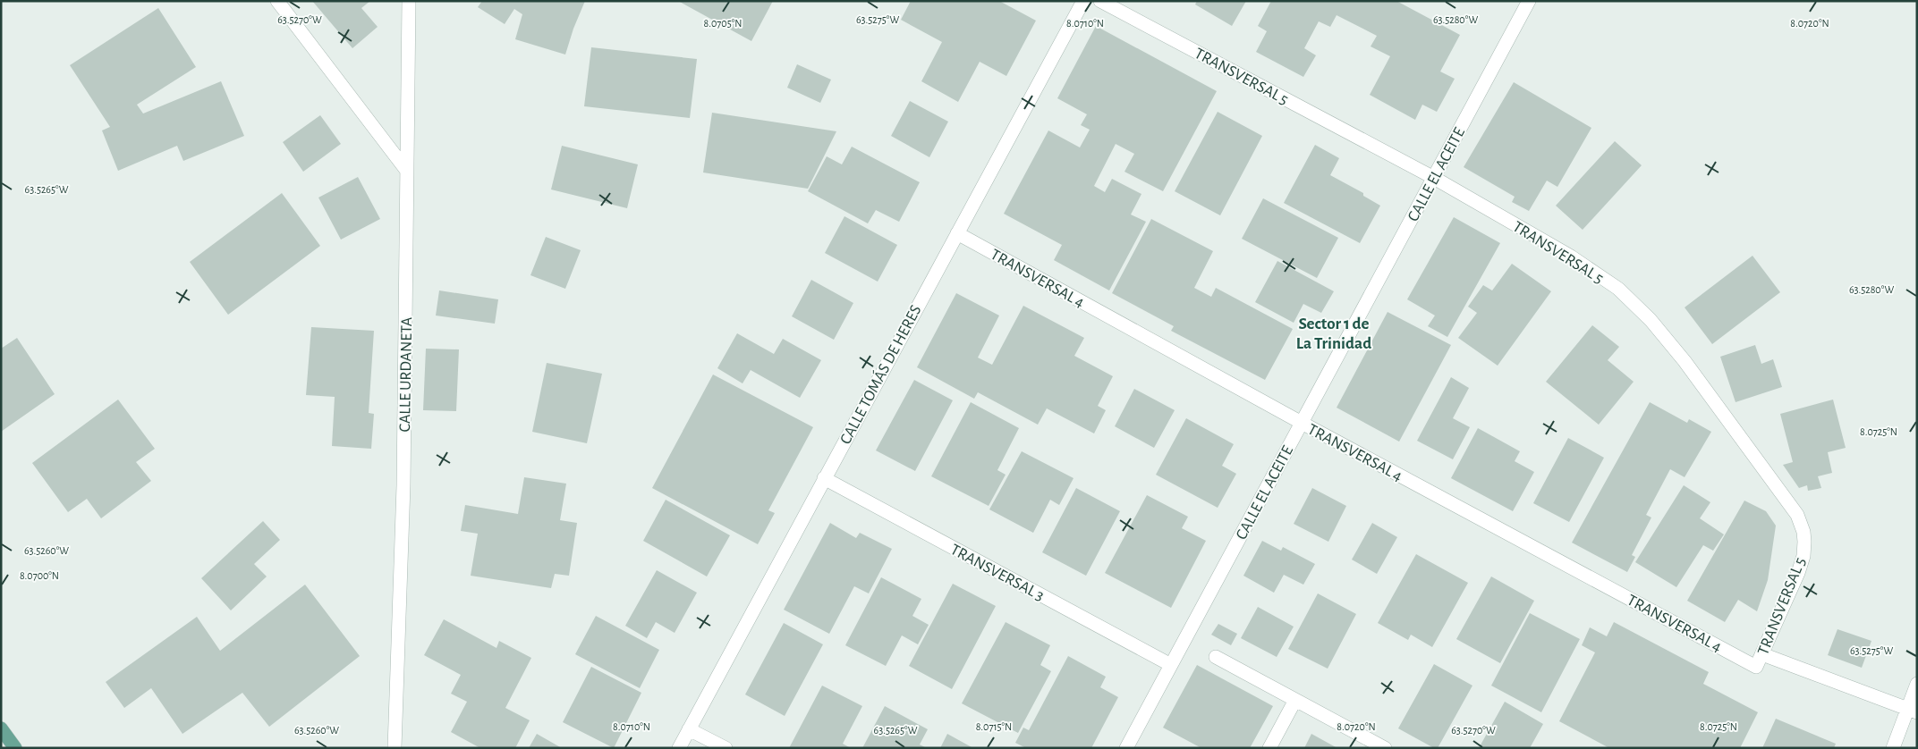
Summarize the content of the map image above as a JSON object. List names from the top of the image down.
{
  "streets": {
    "street": [
      "TRANSVERSAL 5",
      "CALLE EL ACEITE",
      "TRANSVERSAL 4",
      "CALLE URDANETA",
      "CALLE TOMÁS DE HERES",
      "TRANSVERSAL 3"
    ]
  },
  "crossings": [
    ["TRANSVERSAL 5", "CALLE EL ACEITE"],
    ["TRANSVERSAL 5", "TRANSVERSAL 4"],
    ["CALLE EL ACEITE", "TRANSVERSAL 4"],
    ["CALLE EL ACEITE", "TRANSVERSAL 3"],
    ["TRANSVERSAL 4", "CALLE TOMÁS DE HERES"],
    ["CALLE TOMÁS DE HERES", "TRANSVERSAL 3"]
  ],
  "districts": ["Sector 1 de La Trinidad"],
  "coordinates": [
    "63.5280°W",
    "63.5270°W",
    "63.5275°W",
    "8.0705°N",
    "8.0710°N",
    "8.0720°N",
    "63.5265°W",
    "8.0725°N",
    "63.5260°W",
    "8.0700°N",
    "8.0715°N"
  ]
}
